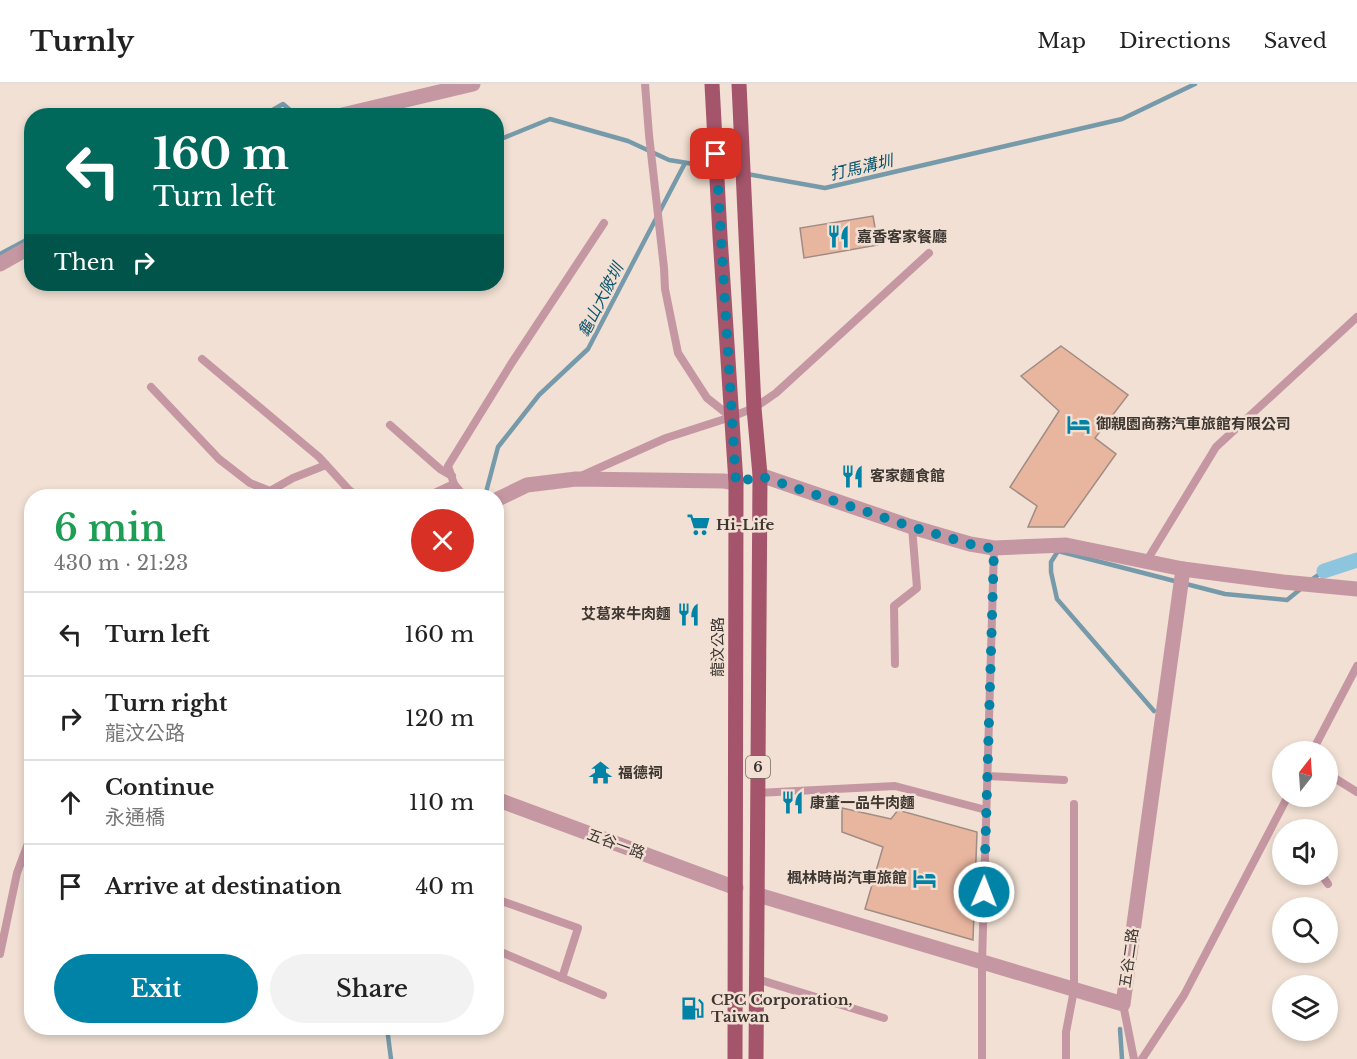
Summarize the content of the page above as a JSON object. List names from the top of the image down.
{
  "streets": {
    "main road": ["龍汶公路", "6"],
    "street": ["五谷一路", "五谷二路"]
  },
  "crossings": [
    ["龍汶公路", "五谷一路"],
    ["6", "五谷二路"]
  ],
  "water": ["打馬溝圳", "龜山大陂圳"],
  "places": {
    "restaurant": [
      "嘉香客家餐廳",
      "客家麵食館",
      "艾葛來牛肉麵",
      "康董一品牛肉麵"
    ],
    "hotel": ["御親園商務汽車旅館有限公司", "楓林時尚汽車旅館"],
    "supermarket": ["Hi-Life"],
    "temple": ["福德祠"],
    "fuel station": ["CPC Corporation, Taiwan"]
  },
  "north": "top",
  "page": {
    "header": "Turnly",
    "nav": ["Map", "Directions", "Saved"],
    "turn": ["160 m", "Turn left"],
    "then": "Then",
    "heading": ["6 min", "430 m · 21:23"],
    "list": [
      {
        "name": "Turn left",
        "value": "160 m"
      },
      {
        "name": "Turn right",
        "note": "龍汶公路",
        "value": "120 m"
      },
      {
        "name": "Continue",
        "note": "永通橋",
        "value": "110 m"
      },
      {
        "name": "Arrive at destination",
        "value": "40 m"
      }
    ],
    "buttons": ["Exit", "Share"]
  }
}
